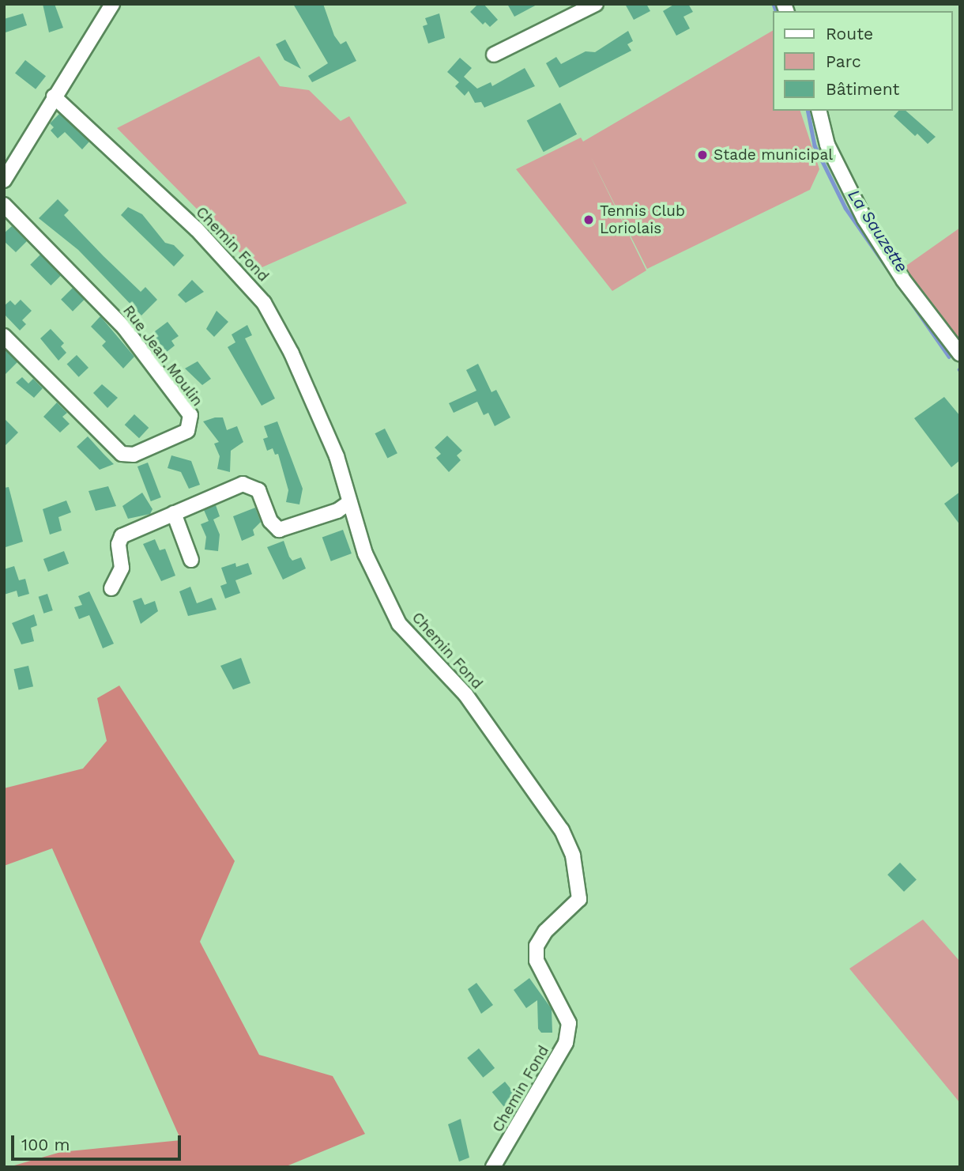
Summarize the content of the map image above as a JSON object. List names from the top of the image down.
{
  "streets": {
    "street": ["Chemin Fond", "Rue Jean Moulin"]
  },
  "water": ["La Sauzette"],
  "places": ["Stade municipal", "Tennis Club Loriolais"],
  "legend": ["Route", "Parc", "Bâtiment"],
  "scale_bar": "100 m"
}
